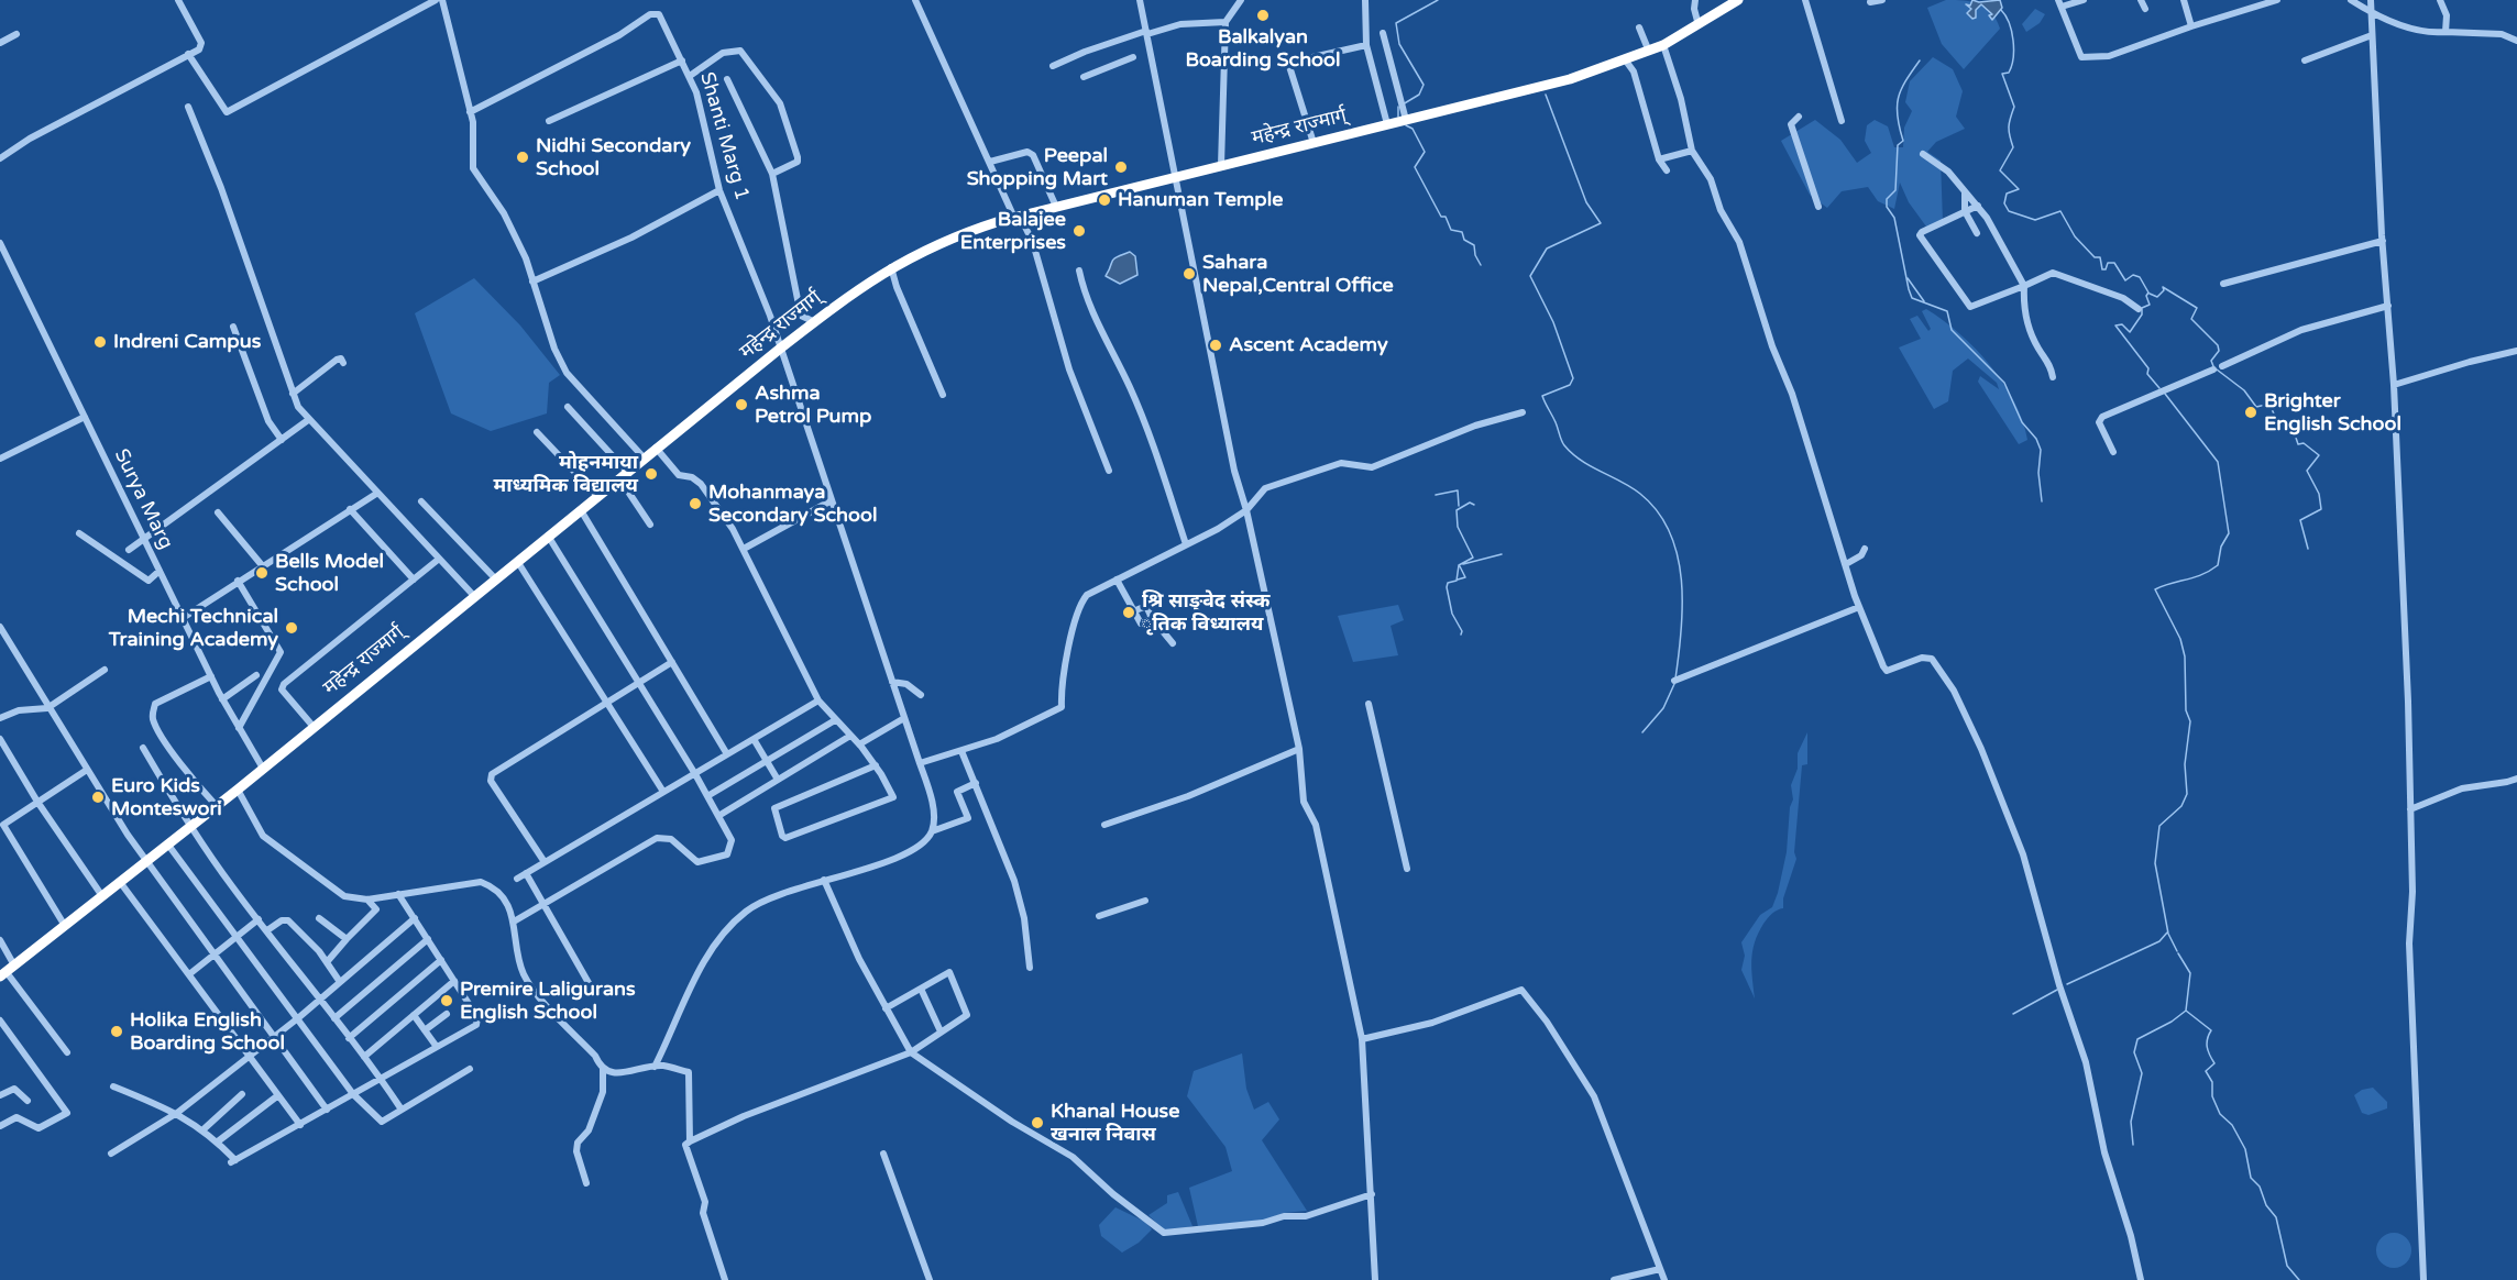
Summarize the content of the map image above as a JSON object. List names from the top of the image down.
{
  "streets": {
    "highway": ["महेन्द्र राज्मार्ग्"],
    "street": ["Shanti Marg 1", "Surya Marg"]
  },
  "crossings": [
    ["महेन्द्र राज्मार्ग्", "Shanti Marg 1"],
    ["महेन्द्र राज्मार्ग्", "Surya Marg"]
  ],
  "places": [
    "Balkalyan Boarding School",
    "Nidhi Secondary School",
    "Peepal Shopping Mart",
    "Hanuman Temple",
    "Balajee Enterprises",
    "Sahara Nepal,Central Office",
    "Indreni Campus",
    "Ascent Academy",
    "Ashma Petrol Pump",
    "Brighter English School",
    "मोहनमाया माध्यमिक विद्यालय",
    "Mohanmaya Secondary School",
    "Bells Model School",
    "श्रि साङ्वेद संस्क ृतिक विध्यालय",
    "Mechi Technical Training Academy",
    "Euro Kids Monteswori",
    "Premire Laligurans English School",
    "Holika English Boarding School",
    "Khanal House खनाल निवास"
  ]
}
